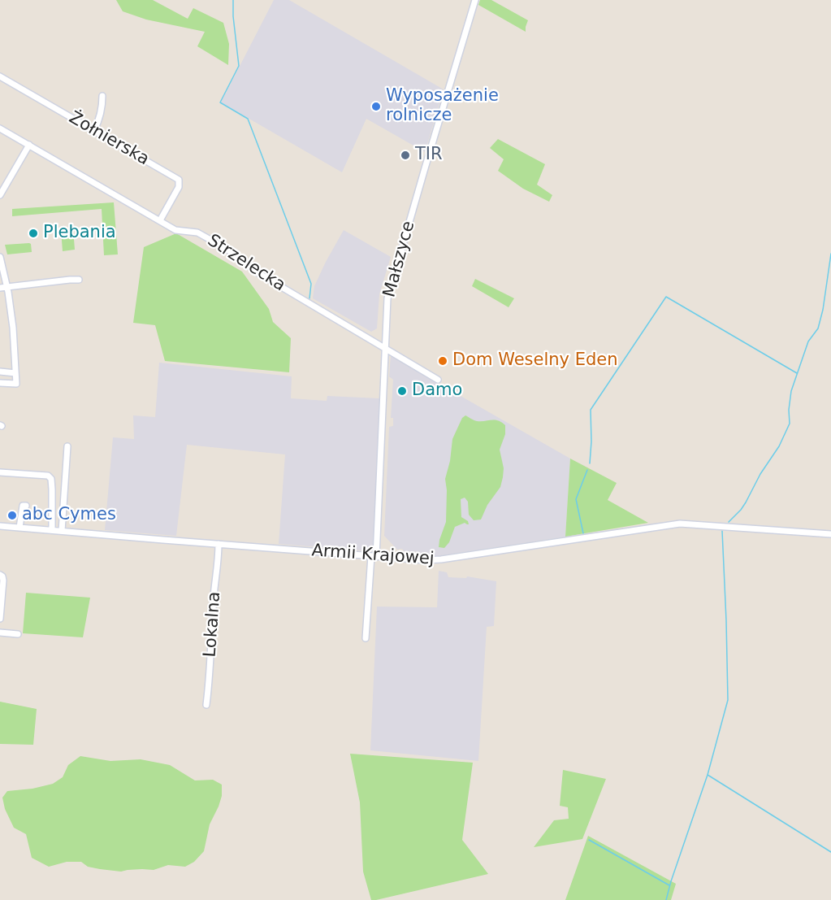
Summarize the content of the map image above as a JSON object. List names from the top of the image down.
{
  "streets": {
    "street": [
      "Żołnierska",
      "Małszyce",
      "Strzelecka",
      "Armii Krajowej",
      "Lokalna"
    ]
  },
  "crossings": [
    ["Żołnierska", "Strzelecka"],
    ["Małszyce", "Strzelecka"],
    ["Małszyce", "Armii Krajowej"],
    ["Armii Krajowej", "Lokalna"]
  ],
  "places": [
    "Wyposażenie rolnicze",
    "TIR",
    "Plebania",
    "Dom Weselny Eden",
    "Damo",
    "abc Cymes"
  ]
}
